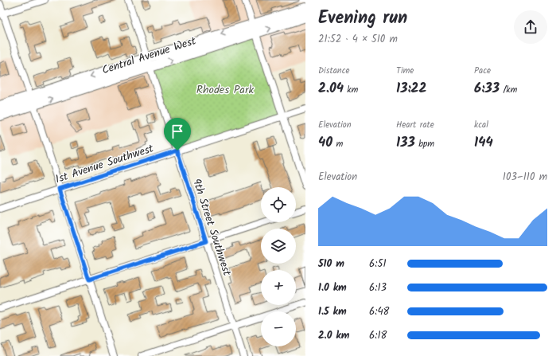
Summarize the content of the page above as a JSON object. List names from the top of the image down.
{
  "streets": {
    "highway": ["Central Avenue West"],
    "street": ["1st Avenue Southwest", "9th Street Southwest"]
  },
  "crossings": [
    ["Central Avenue West", "9th Street Southwest"],
    ["1st Avenue Southwest", "9th Street Southwest"]
  ],
  "parks": ["Rhodes Park"],
  "page": {
    "heading": ["Evening run", "21:52 · 4 × 510 m"],
    "stats": [
      ["Distance", "2.04 km"],
      ["Time", "13:22"],
      ["Pace", "6:33 /km"],
      ["Elevation", "40 m"],
      ["Heart rate", "133 bpm"],
      ["kcal", "144"]
    ],
    "chart": ["Elevation", "103–110 m"],
    "map_buttons": ["+", "−"],
    "list": [
      {
        "name": "510 m",
        "note": "6:51"
      },
      {
        "name": "1.0 km",
        "note": "6:13"
      },
      {
        "name": "1.5 km",
        "note": "6:48"
      },
      {
        "name": "2.0 km",
        "note": "6:18"
      }
    ]
  }
}
